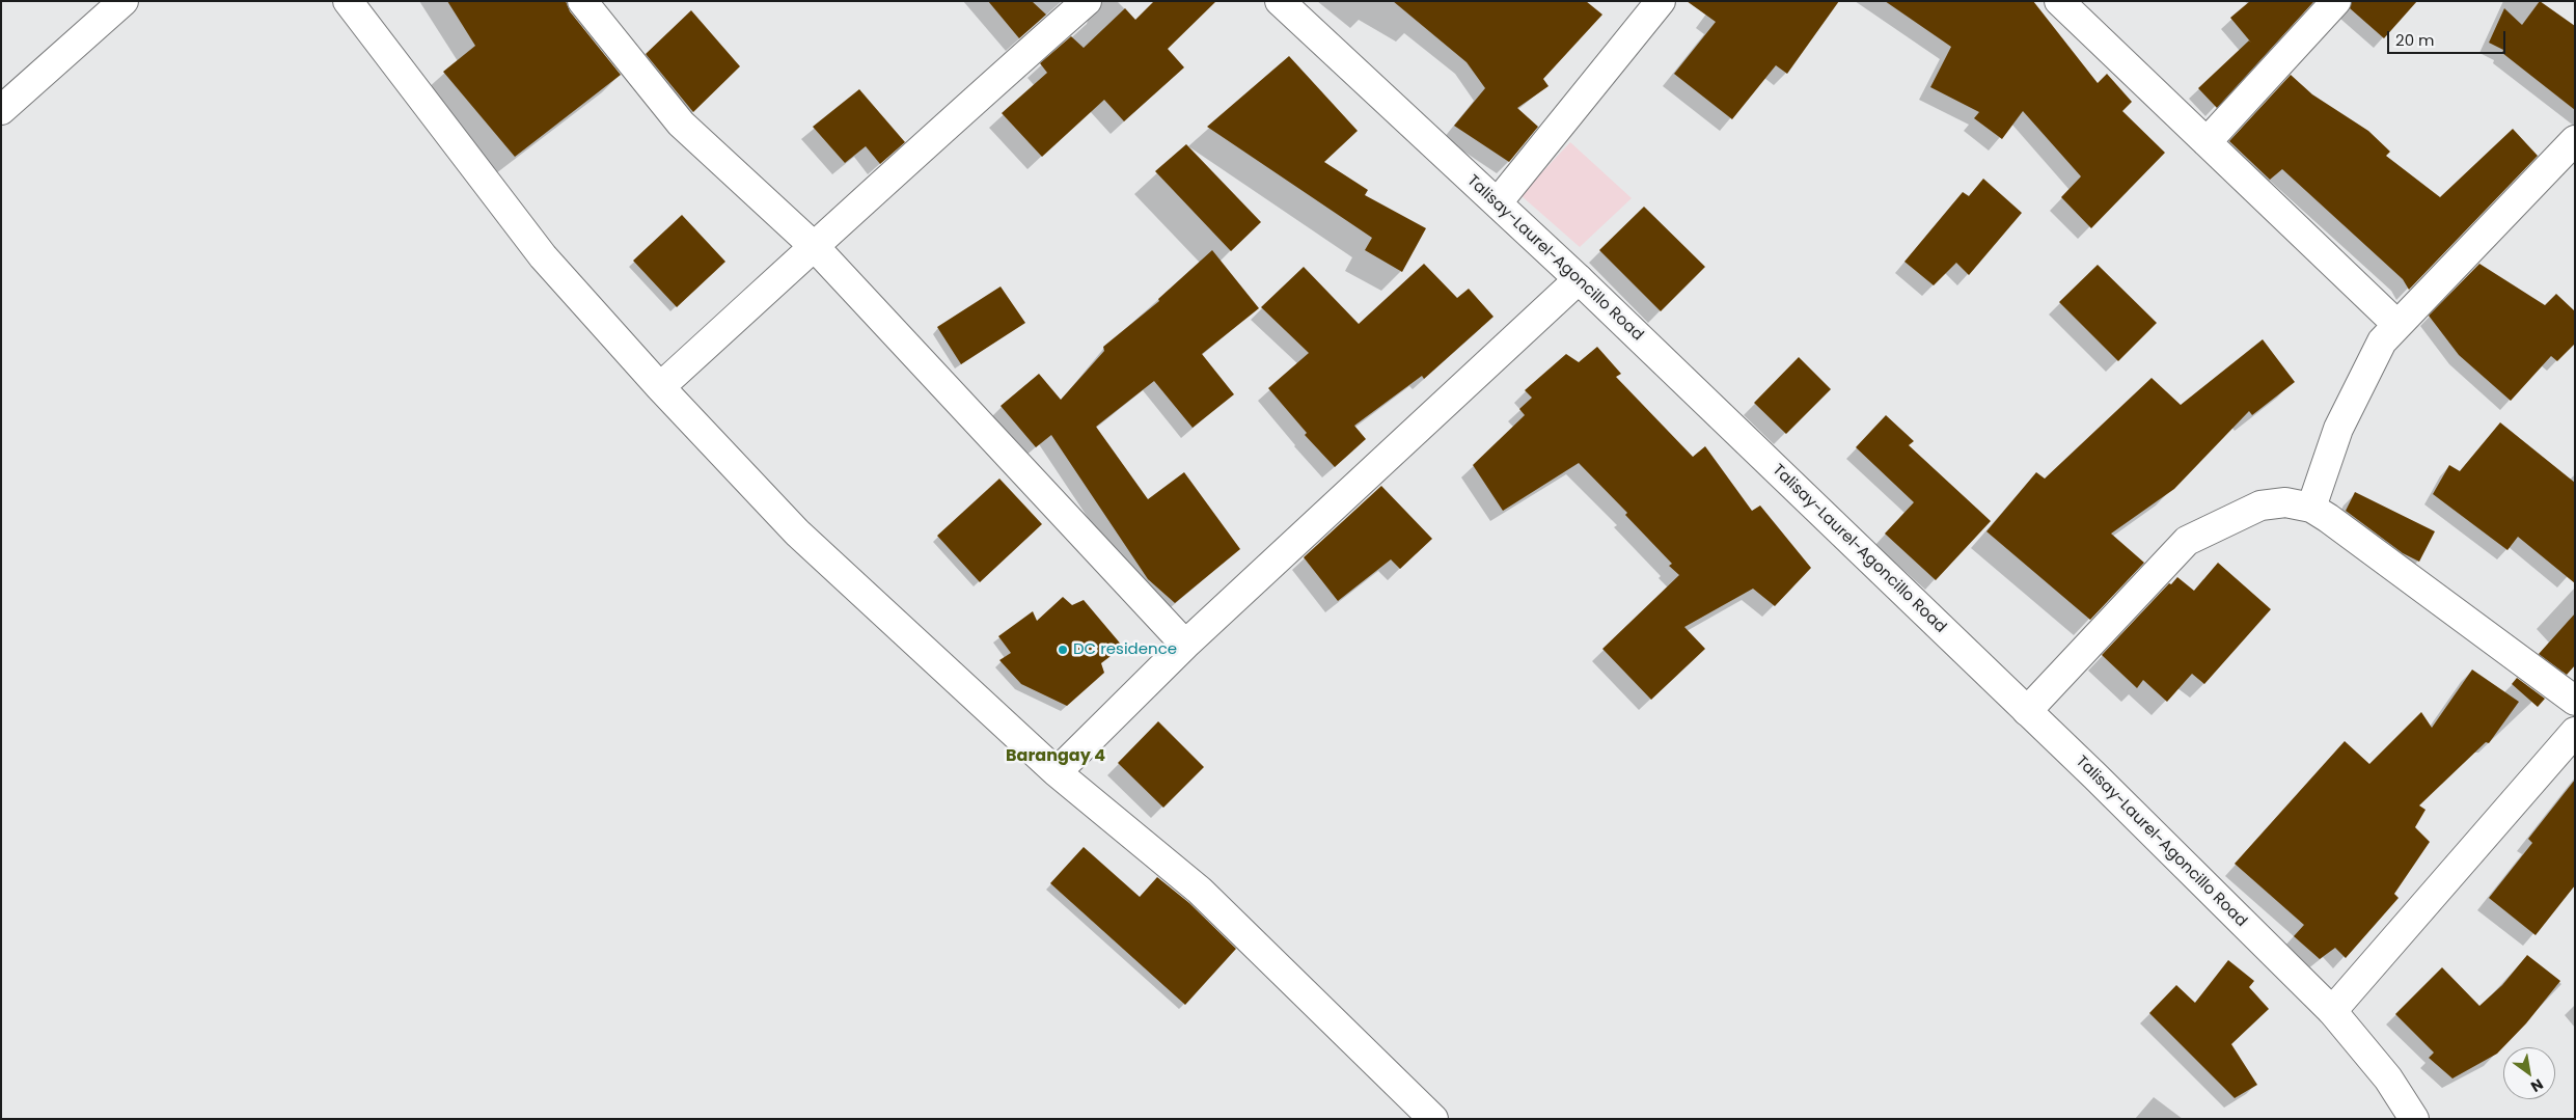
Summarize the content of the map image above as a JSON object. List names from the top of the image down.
{
  "streets": {
    "street": ["Talisay-Laurel-Agoncillo Road"]
  },
  "districts": ["Barangay 4"],
  "places": ["DC residence"],
  "scale_bar": "20 m",
  "north": "bottom right"
}
